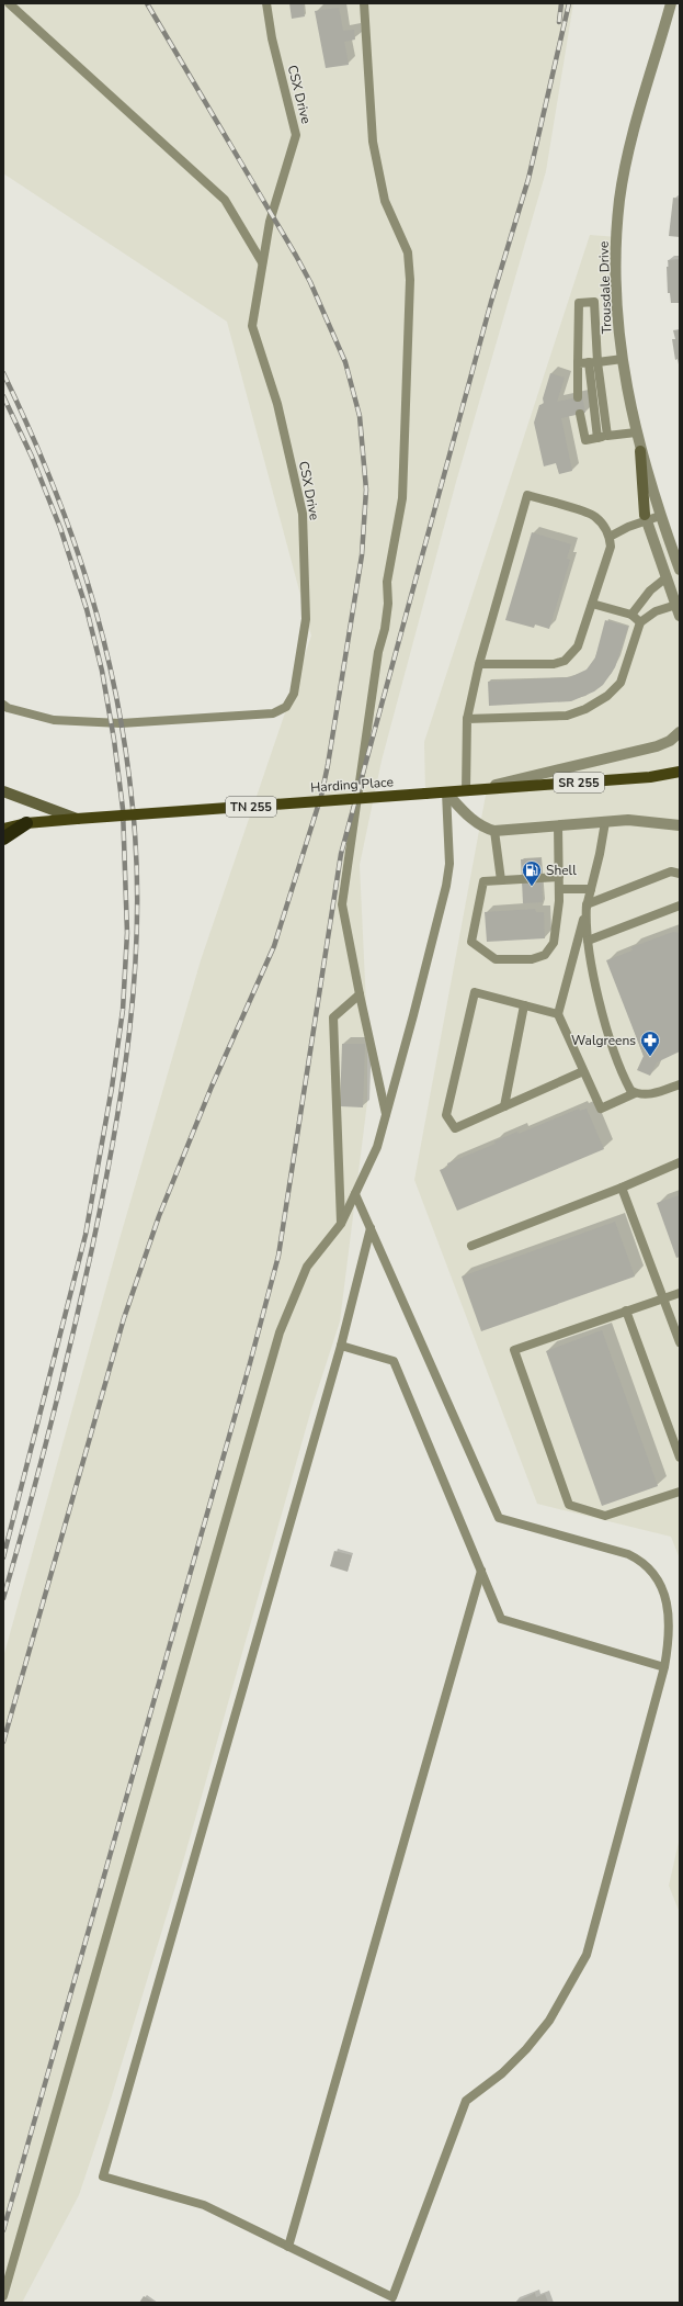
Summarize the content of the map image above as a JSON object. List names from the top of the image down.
{
  "streets": {
    "main road": ["SR 255", "Harding Place", "TN 255"],
    "street": ["Trousdale Drive"],
    "lane": ["CSX Drive"]
  },
  "crossings": [
    ["Harding Place", "TN 255"]
  ],
  "places": {
    "fuel station": ["Shell"],
    "pharmacy": ["Walgreens"]
  }
}
